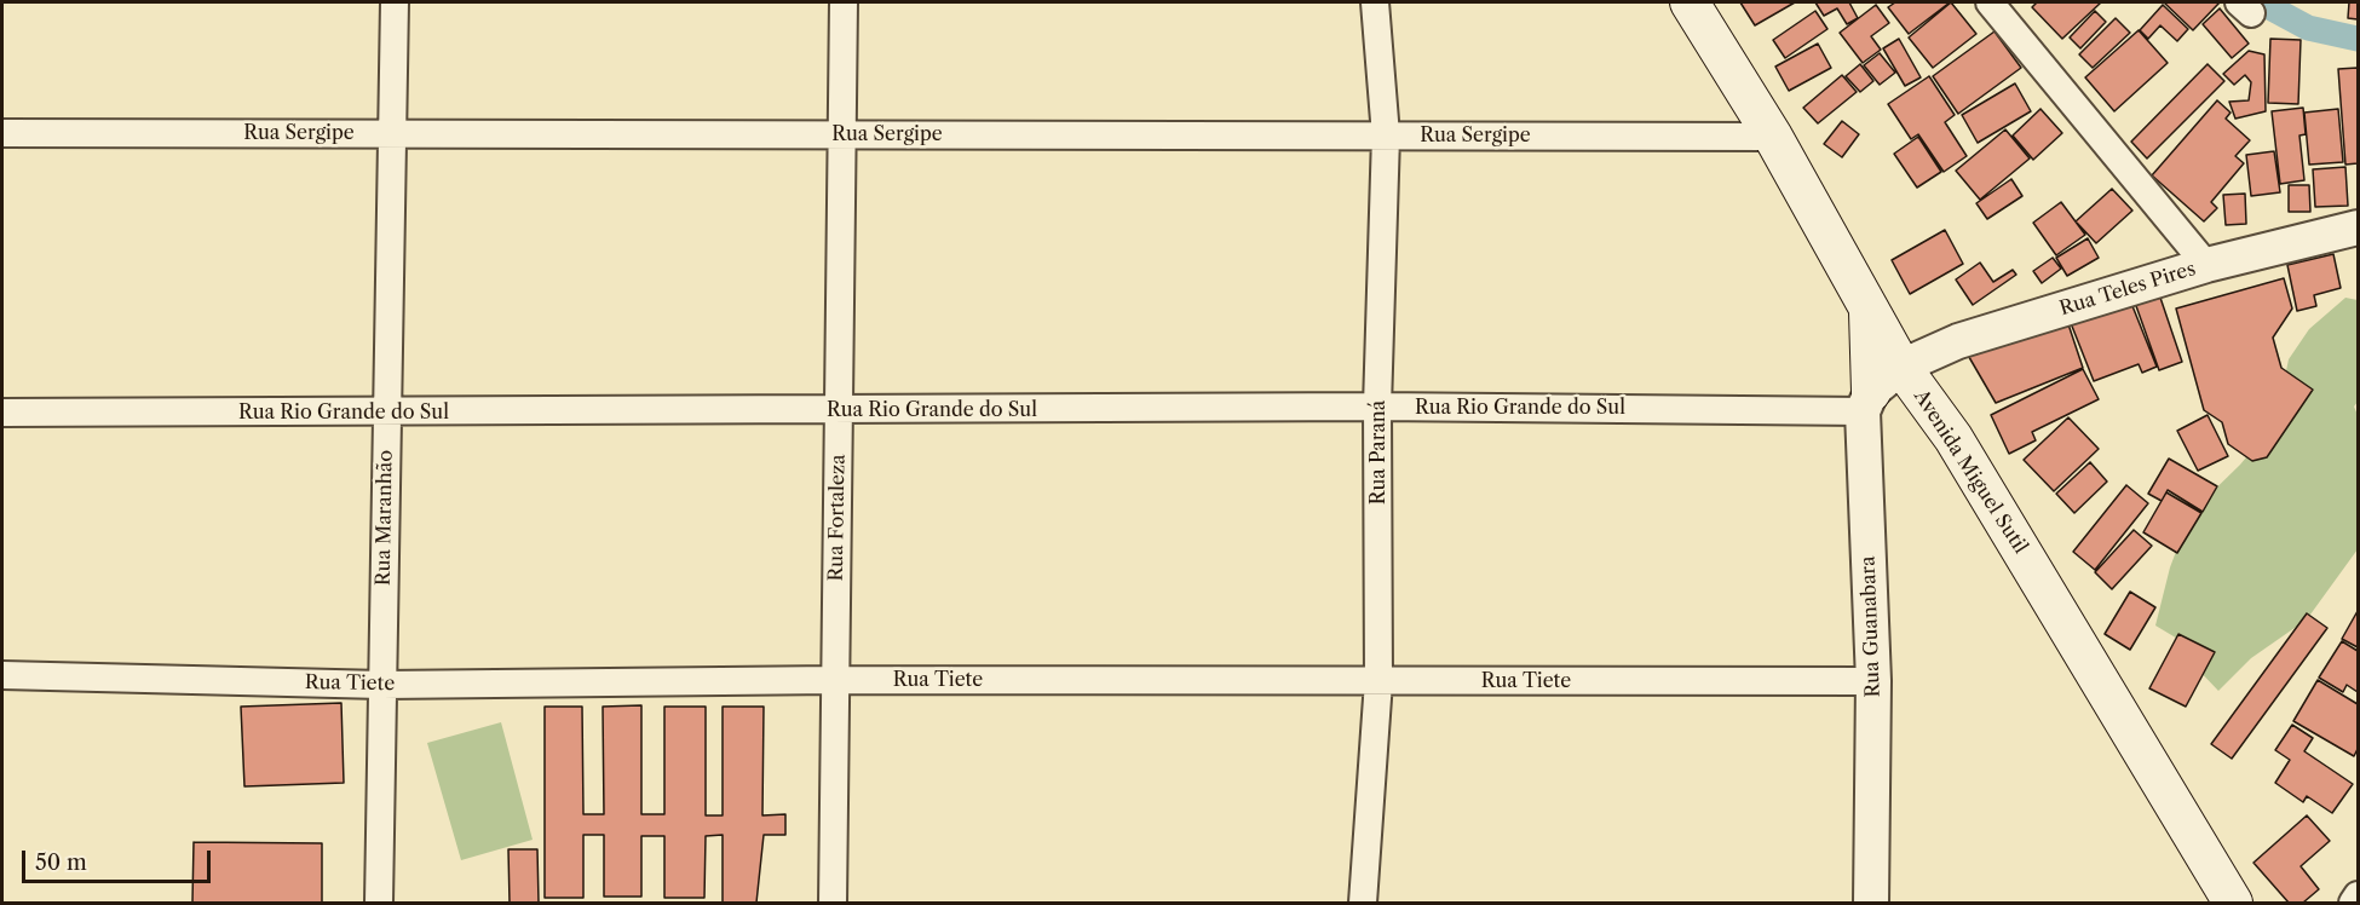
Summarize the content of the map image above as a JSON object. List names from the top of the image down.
{
  "streets": {
    "main road": ["Avenida Miguel Sutil"],
    "street": [
      "Rua Sergipe",
      "Rua Teles Pires",
      "Rua Rio Grande do Sul",
      "Rua Paraná",
      "Rua Maranhão",
      "Rua Fortaleza",
      "Rua Guanabara",
      "Rua Tiete"
    ]
  },
  "crossings": [
    ["Rua Sergipe", "Rua Paraná"],
    ["Rua Sergipe", "Avenida Miguel Sutil"],
    ["Rua Sergipe", "Rua Maranhão"],
    ["Rua Sergipe", "Rua Fortaleza"],
    ["Rua Teles Pires", "Avenida Miguel Sutil"],
    ["Rua Rio Grande do Sul", "Rua Paraná"],
    ["Rua Rio Grande do Sul", "Rua Maranhão"],
    ["Rua Rio Grande do Sul", "Rua Fortaleza"],
    ["Rua Rio Grande do Sul", "Rua Guanabara"],
    ["Rua Paraná", "Rua Tiete"],
    ["Rua Maranhão", "Rua Tiete"],
    ["Rua Fortaleza", "Rua Tiete"],
    ["Rua Guanabara", "Rua Tiete"]
  ],
  "scale_bar": "50 m"
}
